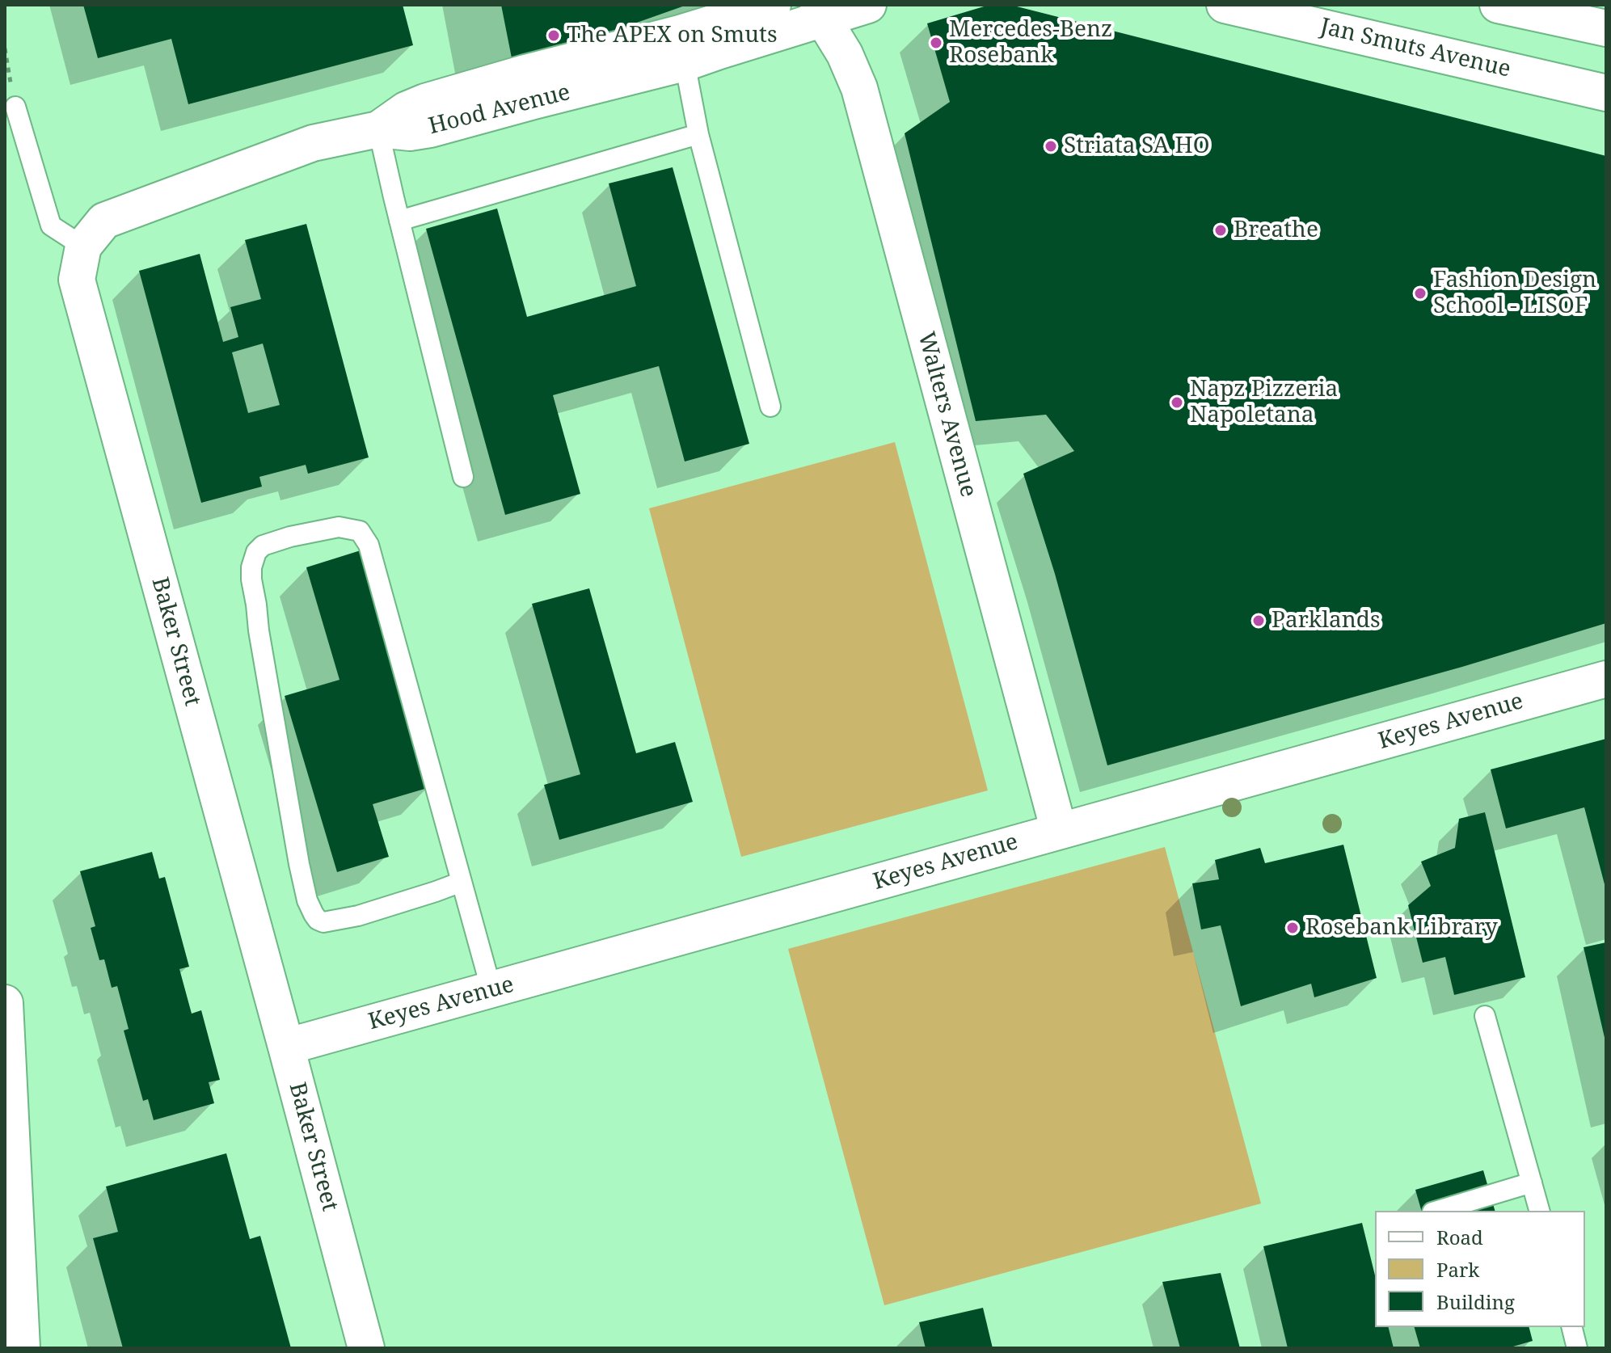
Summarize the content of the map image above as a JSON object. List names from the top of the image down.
{
  "streets": {
    "street": [
      "Jan Smuts Avenue",
      "Hood Avenue",
      "Walters Avenue",
      "Baker Street",
      "Keyes Avenue"
    ]
  },
  "crossings": [
    ["Hood Avenue", "Walters Avenue"],
    ["Hood Avenue", "Baker Street"],
    ["Walters Avenue", "Keyes Avenue"],
    ["Baker Street", "Keyes Avenue"]
  ],
  "places": [
    "The APEX on Smuts",
    "Mercedes-Benz Rosebank",
    "Striata SA HO",
    "Breathe",
    "Fashion Design School - LISOF",
    "Napz Pizzeria Napoletana",
    "Parklands",
    "Rosebank Library"
  ],
  "legend": ["Road", "Park", "Building"]
}
